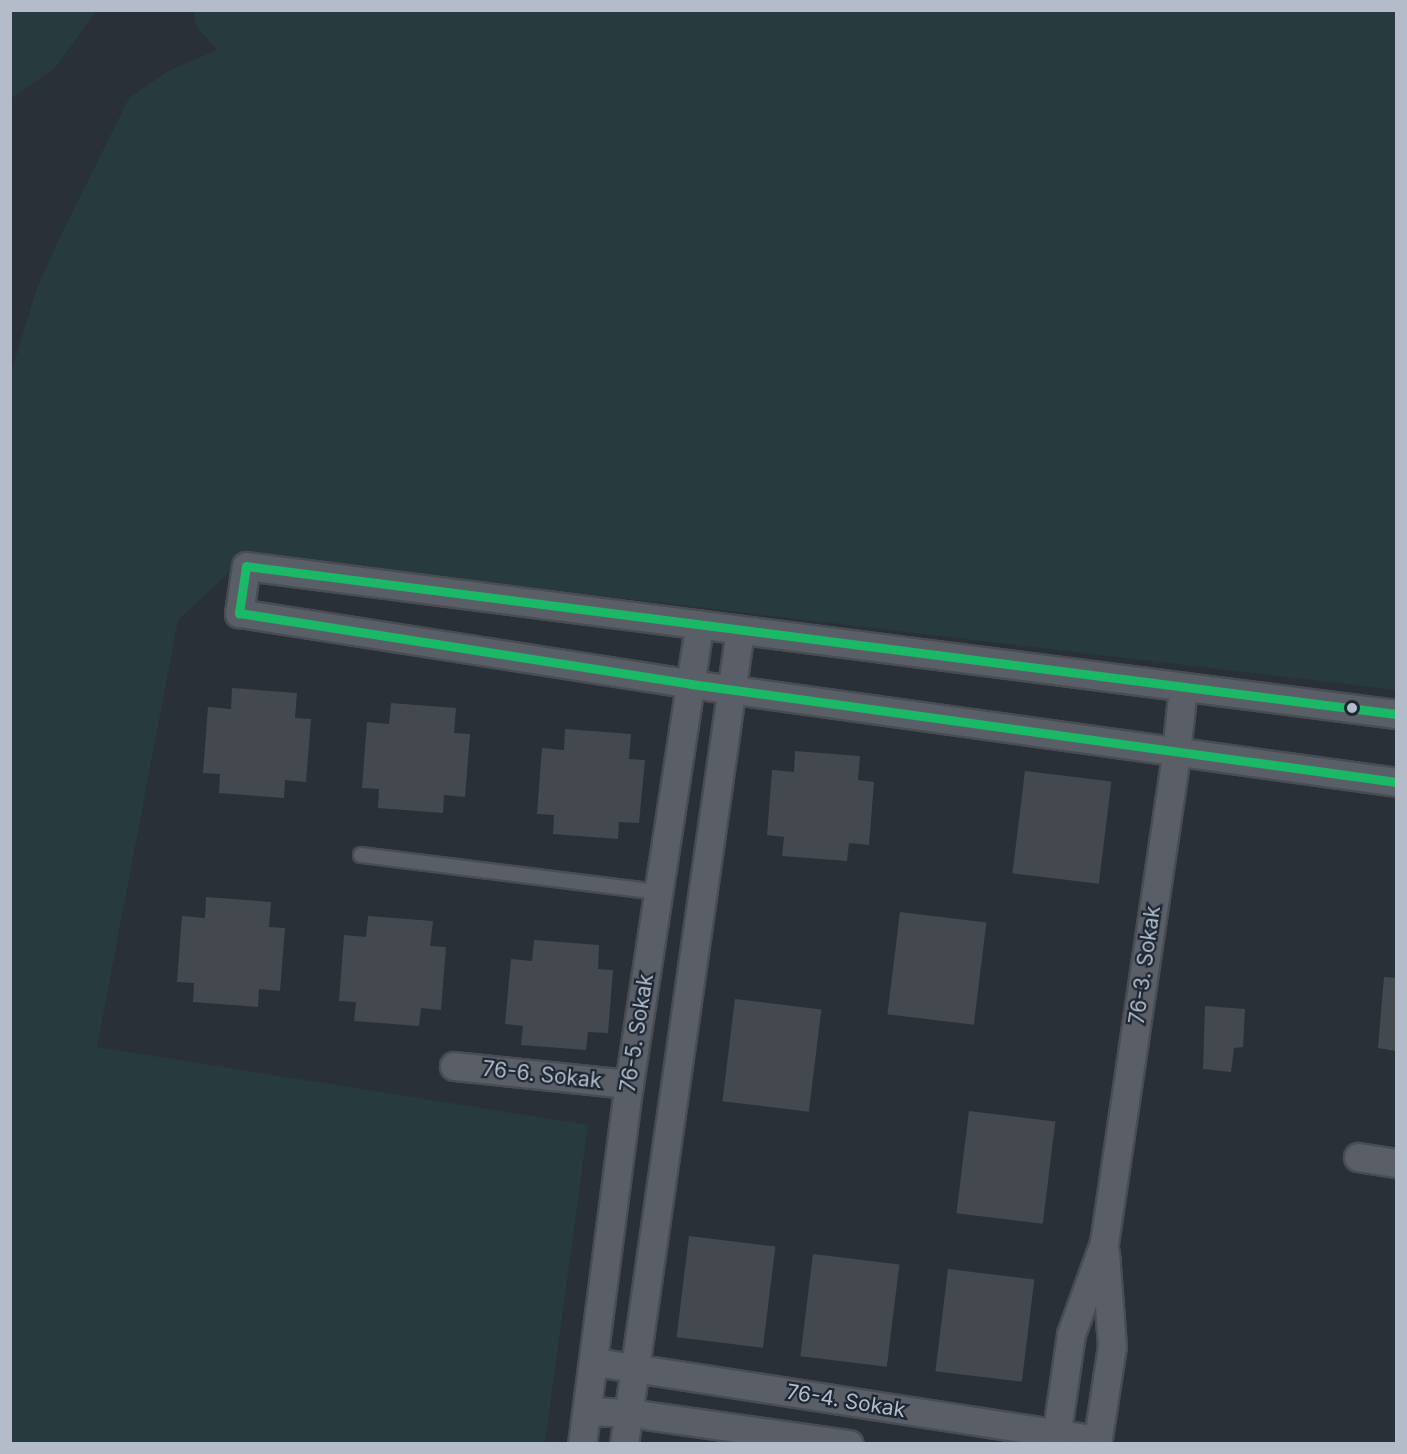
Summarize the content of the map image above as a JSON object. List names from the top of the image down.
{
  "streets": {
    "street": [
      "76-3. Sokak",
      "76-5. Sokak",
      "76-6. Sokak",
      "76-4. Sokak"
    ]
  },
  "crossings": [
    ["76-3. Sokak", "76-4. Sokak"],
    ["76-5. Sokak", "76-6. Sokak"],
    ["76-5. Sokak", "76-4. Sokak"]
  ]
}
